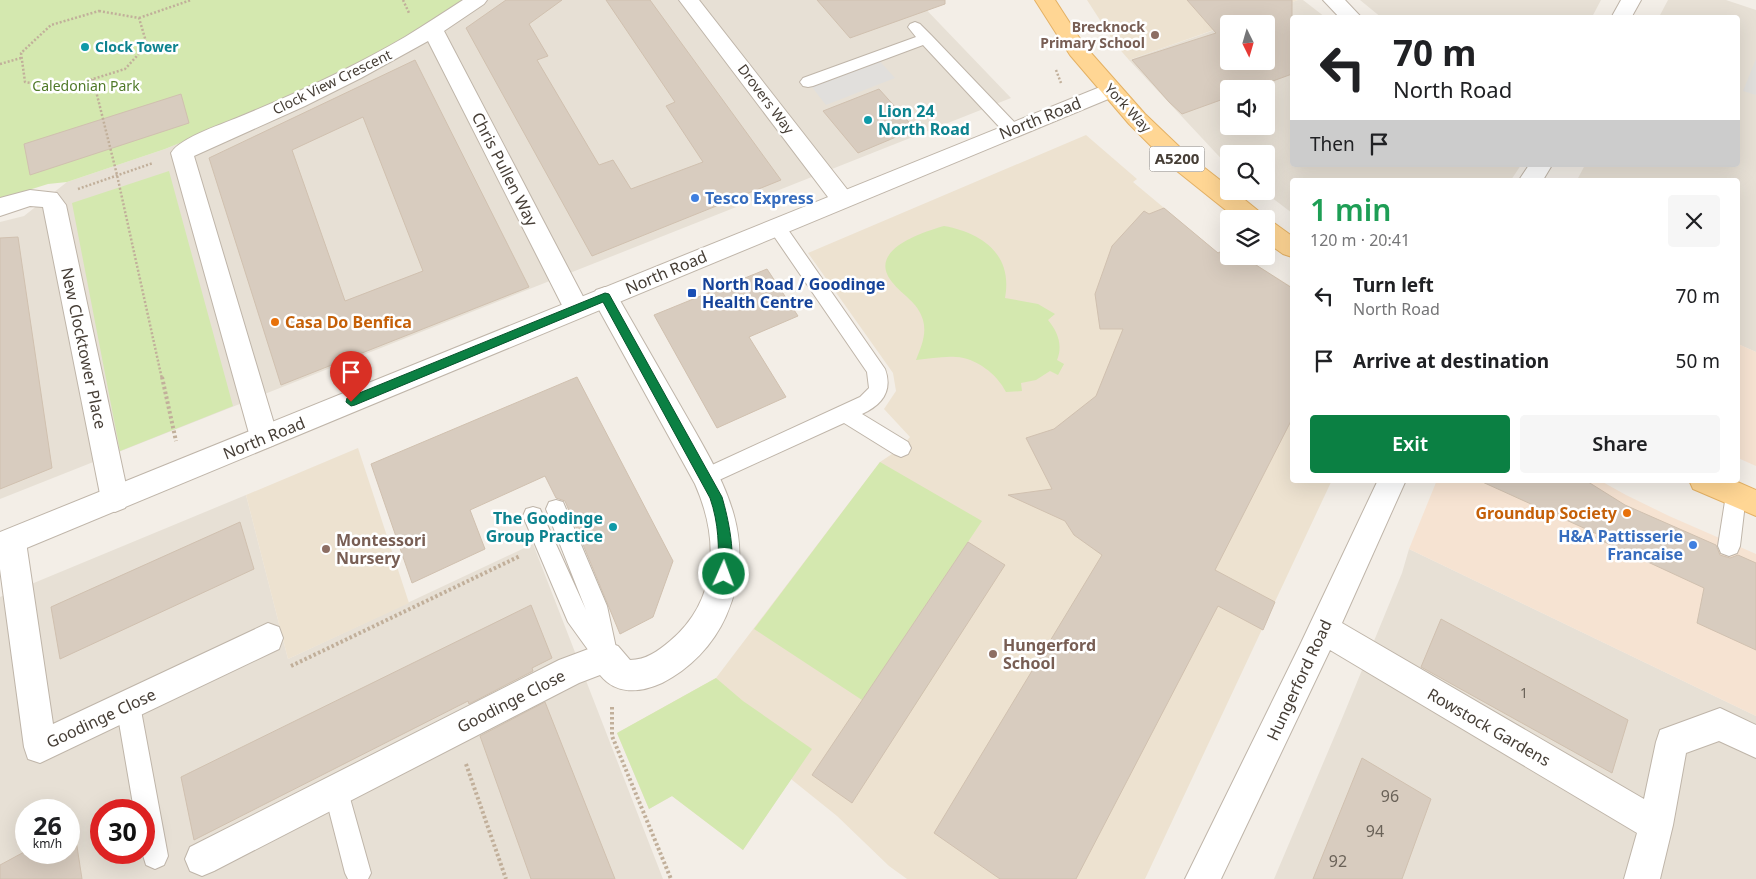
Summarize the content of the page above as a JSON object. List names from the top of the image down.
{
  "streets": {
    "main road": ["York Way", "A5200"],
    "street": [
      "Clock View Crescent",
      "Drovers Way",
      "North Road",
      "Chris Pullen Way",
      "New Clocktower Place",
      "Hungerford Road",
      "Goodinge Close",
      "Rowstock Gardens"
    ]
  },
  "crossings": [
    ["Clock View Crescent", "Chris Pullen Way"],
    ["Drovers Way", "North Road"],
    ["York Way", "North Road"],
    ["North Road", "Chris Pullen Way"],
    ["North Road", "New Clocktower Place"],
    ["North Road", "Goodinge Close"],
    ["Hungerford Road", "Rowstock Gardens"]
  ],
  "parks": ["Caledonian Park"],
  "places": {
    "other": [
      "Brecknock Primary School",
      "Clock Tower",
      "Lion 24 North Road",
      "Tesco Express",
      "Casa Do Benfica",
      "Groundup Society",
      "The Goodinge Group Practice",
      "H&A Pattisserie Francaise",
      "Montessori Nursery",
      "Hungerford School"
    ],
    "transit": ["North Road / Goodinge Health Centre"]
  },
  "house_numbers": [
    "1",
    "96",
    "94",
    "92"
  ],
  "north": "bottom",
  "page": {
    "turn": ["70 m", "North Road"],
    "then": "Then",
    "heading": ["1 min", "120 m · 20:41"],
    "list": [
      {
        "name": "Turn left",
        "note": "North Road",
        "value": "70 m"
      },
      {
        "name": "Arrive at destination",
        "value": "50 m"
      }
    ],
    "buttons": ["Exit", "Share"],
    "speed": "26 km/h",
    "limit": "30"
  }
}
